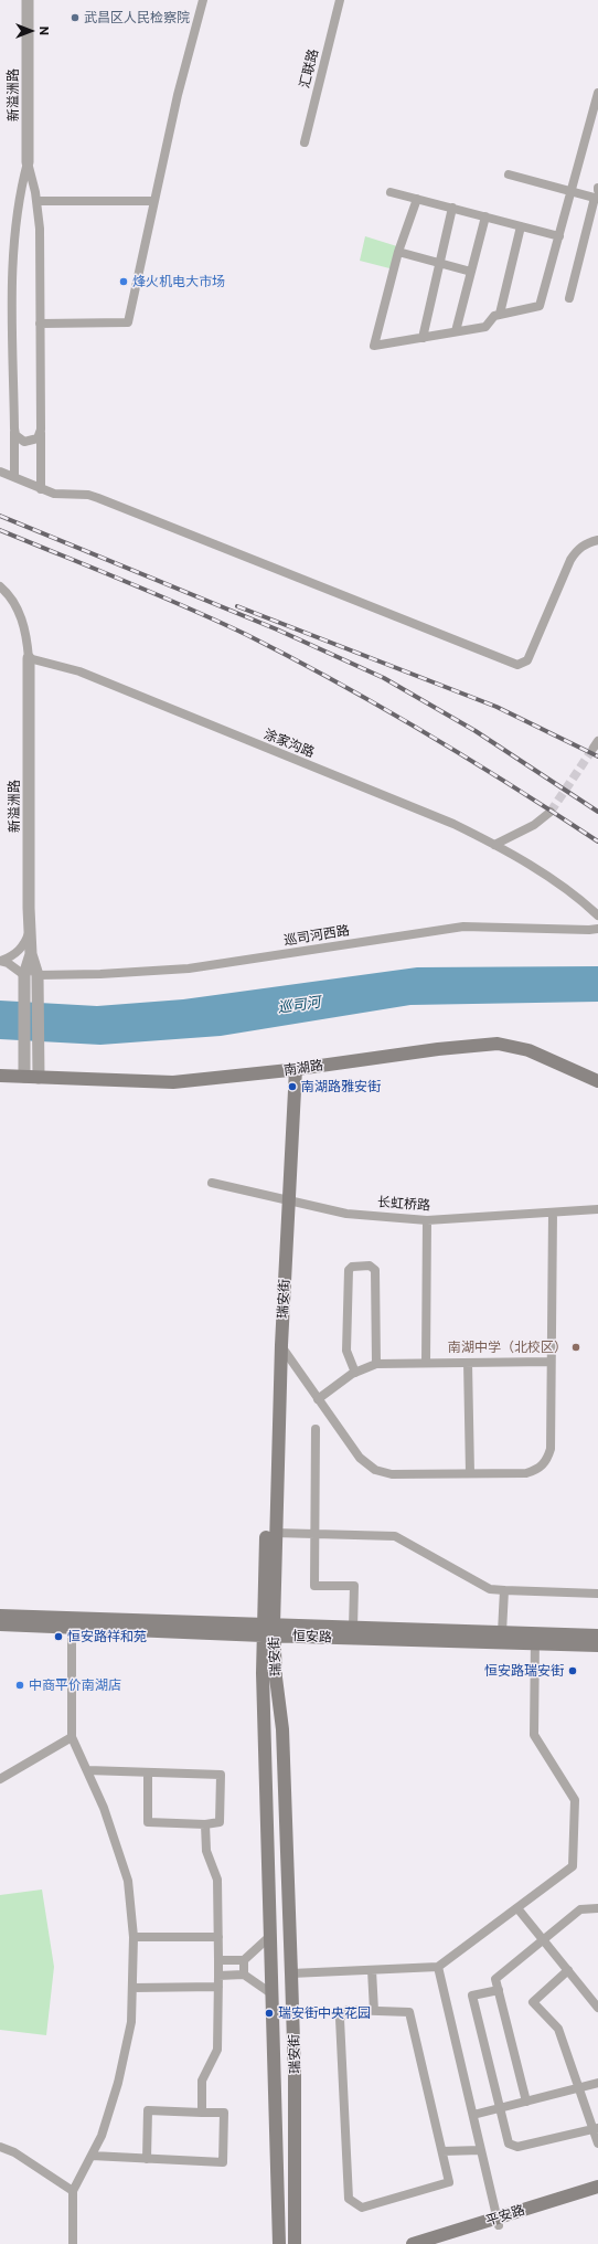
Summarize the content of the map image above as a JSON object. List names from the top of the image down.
{
  "streets": {
    "main road": [
      "南湖路",
      "瑞安街",
      "恒安路",
      "平安路"
    ],
    "street": [
      "汇联路",
      "新溢洲路",
      "涂家沟路",
      "巡司河西路",
      "长虹桥路"
    ]
  },
  "crossings": [
    ["新溢洲路", "涂家沟路"],
    ["南湖路", "瑞安街"],
    ["长虹桥路", "瑞安街"],
    ["瑞安街", "恒安路"]
  ],
  "water": ["巡司河"],
  "places": [
    "武昌区人民检察院",
    "烽火机电大市场",
    "南湖路雅安街",
    "南湖中学（北校区）",
    "恒安路祥和苑",
    "恒安路瑞安街",
    "中商平价南湖店",
    "瑞安街中央花园"
  ],
  "north": "right"
}
